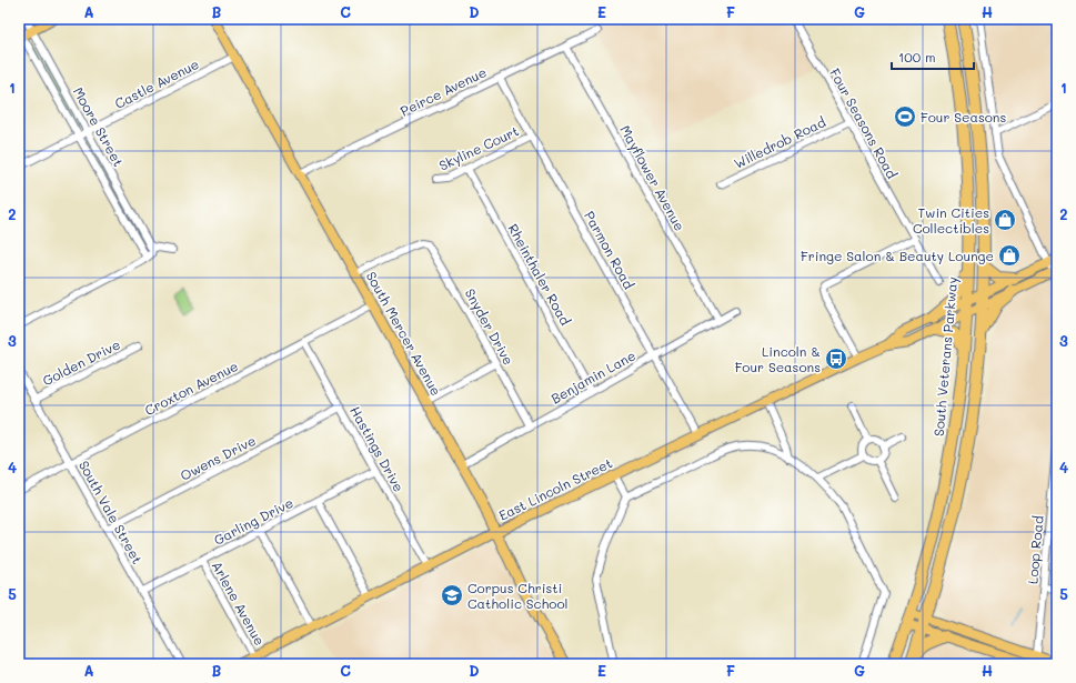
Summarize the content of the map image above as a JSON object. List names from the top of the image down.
{
  "streets": {
    "highway": ["South Veterans Parkway"],
    "main road": ["South Mercer Avenue", "East Lincoln Street"],
    "street": [
      "Castle Avenue",
      "Peirce Avenue",
      "Four Seasons Road",
      "Moore Street",
      "Willedrob Road",
      "Skyline Court",
      "Mayflower Avenue",
      "Parmon Road",
      "Rheinthaler Road",
      "Snyder Drive",
      "Golden Drive",
      "Benjamin Lane",
      "Croxton Avenue",
      "Hastings Drive",
      "Owens Drive",
      "South Vale Street",
      "Garling Drive",
      "Loop Road",
      "Arlene Avenue"
    ]
  },
  "crossings": [
    ["Castle Avenue", "Moore Street"],
    ["Castle Avenue", "South Mercer Avenue"],
    ["Peirce Avenue", "Mayflower Avenue"],
    ["Peirce Avenue", "Parmon Road"],
    ["Peirce Avenue", "South Mercer Avenue"],
    ["Four Seasons Road", "Willedrob Road"],
    ["Skyline Court", "Parmon Road"],
    ["Skyline Court", "Rheinthaler Road"],
    ["Mayflower Avenue", "Benjamin Lane"],
    ["Parmon Road", "Benjamin Lane"],
    ["Parmon Road", "East Lincoln Street"],
    ["Rheinthaler Road", "Benjamin Lane"],
    ["Snyder Drive", "South Mercer Avenue"],
    ["Snyder Drive", "Benjamin Lane"],
    ["South Mercer Avenue", "Benjamin Lane"],
    ["South Mercer Avenue", "Croxton Avenue"],
    ["South Mercer Avenue", "East Lincoln Street"],
    ["South Veterans Parkway", "East Lincoln Street"],
    ["Golden Drive", "South Vale Street"],
    ["Croxton Avenue", "Hastings Drive"],
    ["Croxton Avenue", "South Vale Street"],
    ["Hastings Drive", "Owens Drive"],
    ["Hastings Drive", "East Lincoln Street"],
    ["Hastings Drive", "Garling Drive"],
    ["Owens Drive", "South Vale Street"],
    ["East Lincoln Street", "Arlene Avenue"],
    ["South Vale Street", "Garling Drive"],
    ["Garling Drive", "Arlene Avenue"]
  ],
  "places": {
    "sports": ["Four Seasons"],
    "shop": ["Twin Cities Collectibles", "Fringe Salon & Beauty Lounge"],
    "bus stop": ["Lincoln & Four Seasons"],
    "school or university": ["Corpus Christi Catholic School"]
  },
  "scale_bar": "100 m",
  "grid": {
    "columns": [
      "A",
      "B",
      "C",
      "D",
      "E",
      "F",
      "G",
      "H"
    ],
    "rows": [
      "1",
      "2",
      "3",
      "4",
      "5"
    ]
  }
}
